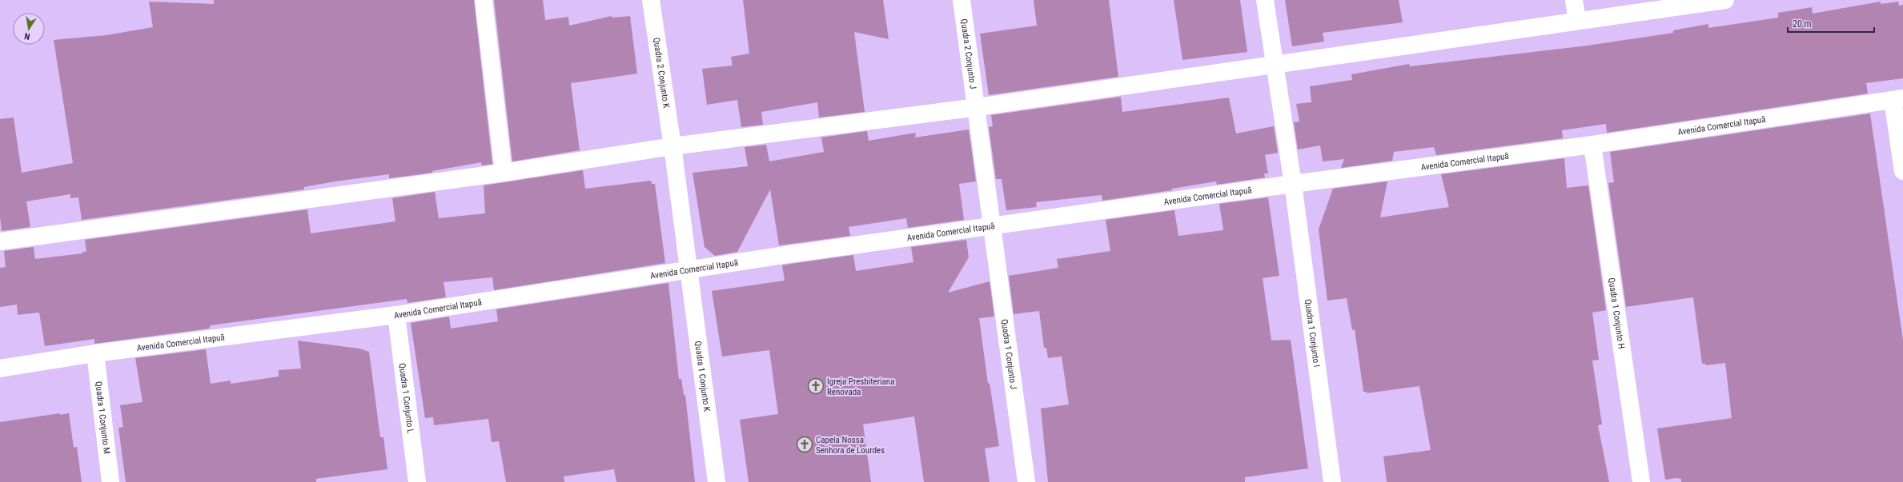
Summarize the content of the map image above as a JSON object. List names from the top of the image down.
{
  "streets": {
    "street": [
      "Quadra 2 Conjunto J",
      "Quadra 2 Conjunto K",
      "Avenida Comercial Itapuã",
      "Quadra 1 Conjunto H",
      "Quadra 1 Conjunto I",
      "Quadra 1 Conjunto J",
      "Quadra 1 Conjunto K",
      "Quadra 1 Conjunto L",
      "Quadra 1 Conjunto M"
    ]
  },
  "crossings": [
    ["Quadra 2 Conjunto J", "Avenida Comercial Itapuã"],
    ["Quadra 2 Conjunto J", "Quadra 1 Conjunto J"],
    ["Quadra 2 Conjunto K", "Avenida Comercial Itapuã"],
    ["Quadra 2 Conjunto K", "Quadra 1 Conjunto K"],
    ["Avenida Comercial Itapuã", "Quadra 1 Conjunto H"],
    ["Avenida Comercial Itapuã", "Quadra 1 Conjunto I"],
    ["Avenida Comercial Itapuã", "Quadra 1 Conjunto J"],
    ["Avenida Comercial Itapuã", "Quadra 1 Conjunto K"],
    ["Avenida Comercial Itapuã", "Quadra 1 Conjunto L"],
    ["Avenida Comercial Itapuã", "Quadra 1 Conjunto M"]
  ],
  "places": {
    "church": ["Igreja Presbiteriana Renovada", "Capela Nossa Senhora de Lourdes"]
  },
  "scale_bar": "20 m",
  "north": "bottom"
}
